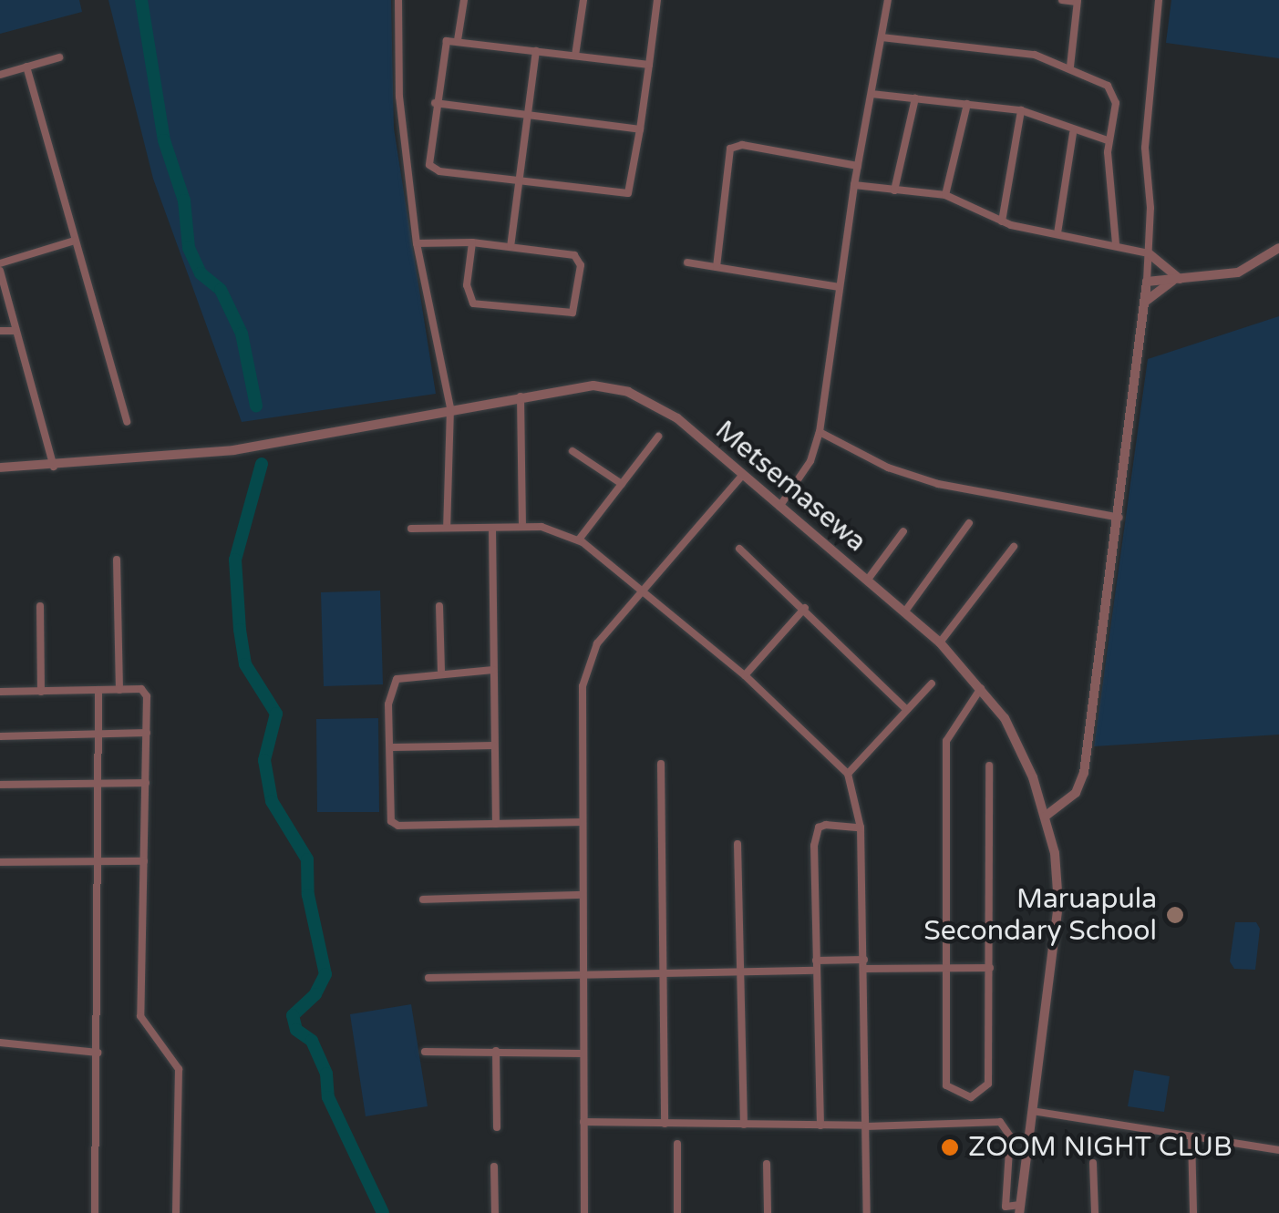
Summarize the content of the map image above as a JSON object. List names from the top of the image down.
{
  "streets": {
    "street": ["Metsemasewa"]
  },
  "places": ["Maruapula Secondary School", "ZOOM NIGHT CLUB"]
}
